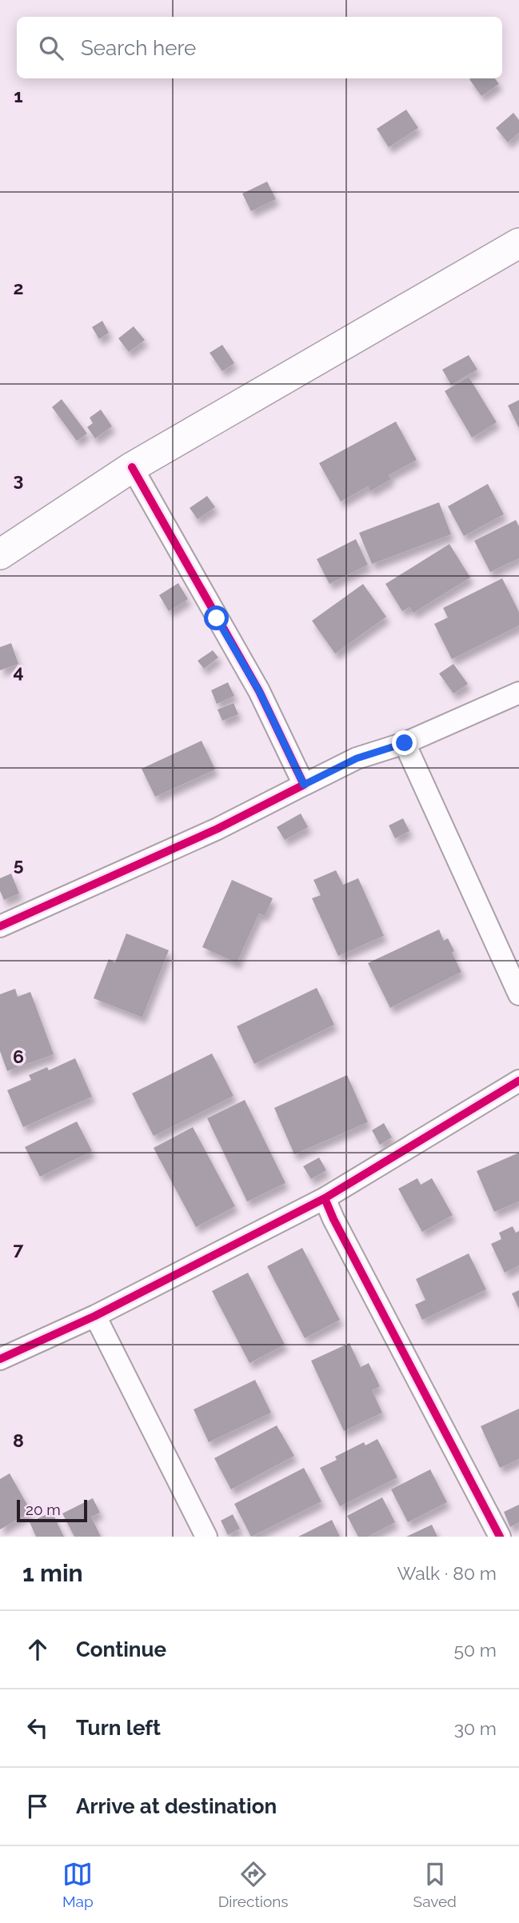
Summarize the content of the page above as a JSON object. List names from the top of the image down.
{
  "scale_bar": "20 m",
  "page": {
    "search": "Search here",
    "scale": "20 m",
    "heading": ["1 min", "Walk · 80 m"],
    "list": [
      ["Continue", "50 m"],
      ["Turn left", "30 m"],
      "Arrive at destination"
    ],
    "nav": ["Map", "Directions", "Saved"]
  },
  "grid": {
    "rows": [
      "1",
      "2",
      "3",
      "4",
      "5",
      "6",
      "7",
      "8"
    ]
  }
}
